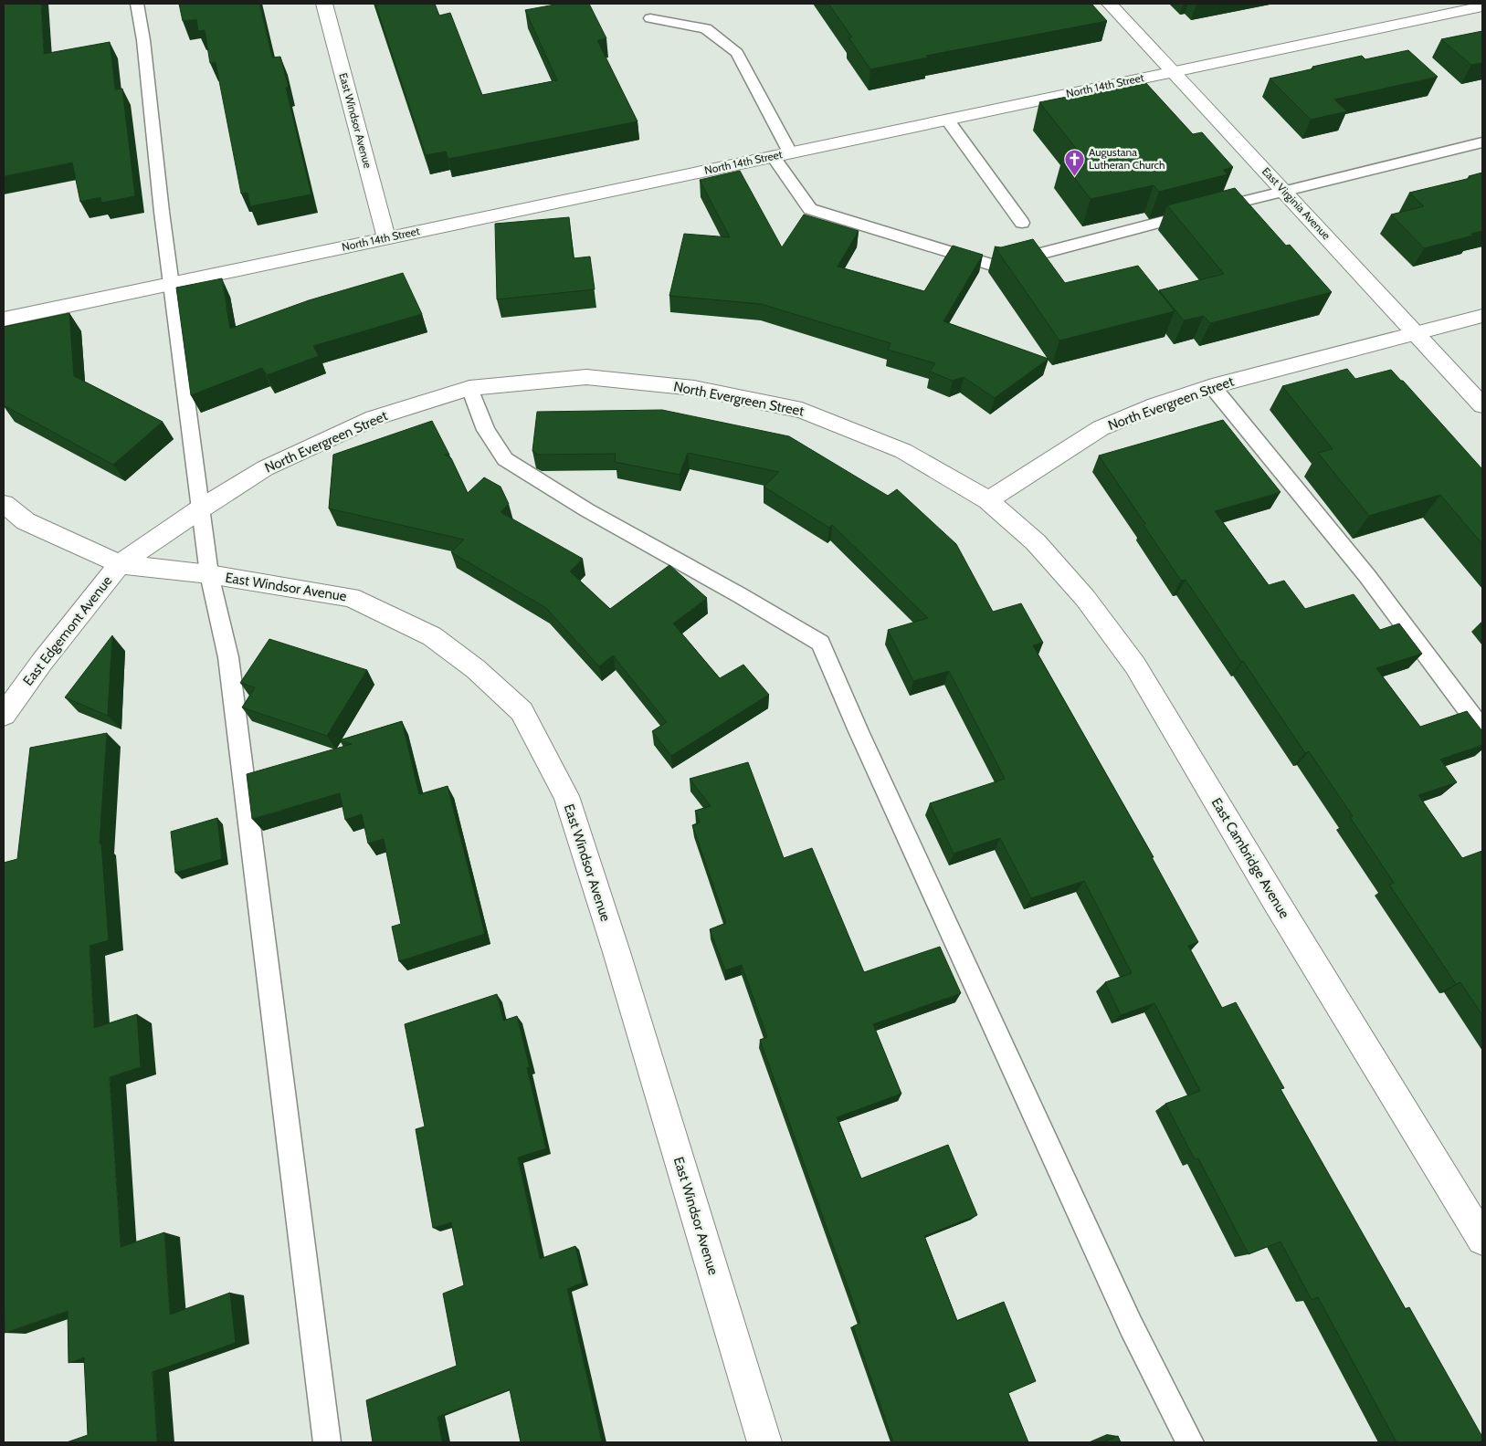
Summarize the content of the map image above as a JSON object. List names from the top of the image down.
{
  "streets": {
    "street": [
      "North 14th Street",
      "East Windsor Avenue",
      "East Virginia Avenue",
      "North Evergreen Street",
      "East Edgemont Avenue",
      "East Cambridge Avenue"
    ]
  },
  "crossings": [
    ["North 14th Street", "East Windsor Avenue"],
    ["North 14th Street", "East Virginia Avenue"],
    ["East Windsor Avenue", "North Evergreen Street"],
    ["East Windsor Avenue", "East Edgemont Avenue"],
    ["East Virginia Avenue", "North Evergreen Street"],
    ["North Evergreen Street", "East Edgemont Avenue"],
    ["North Evergreen Street", "East Cambridge Avenue"]
  ],
  "places": {
    "church": ["Augustana Lutheran Church"]
  }
}
